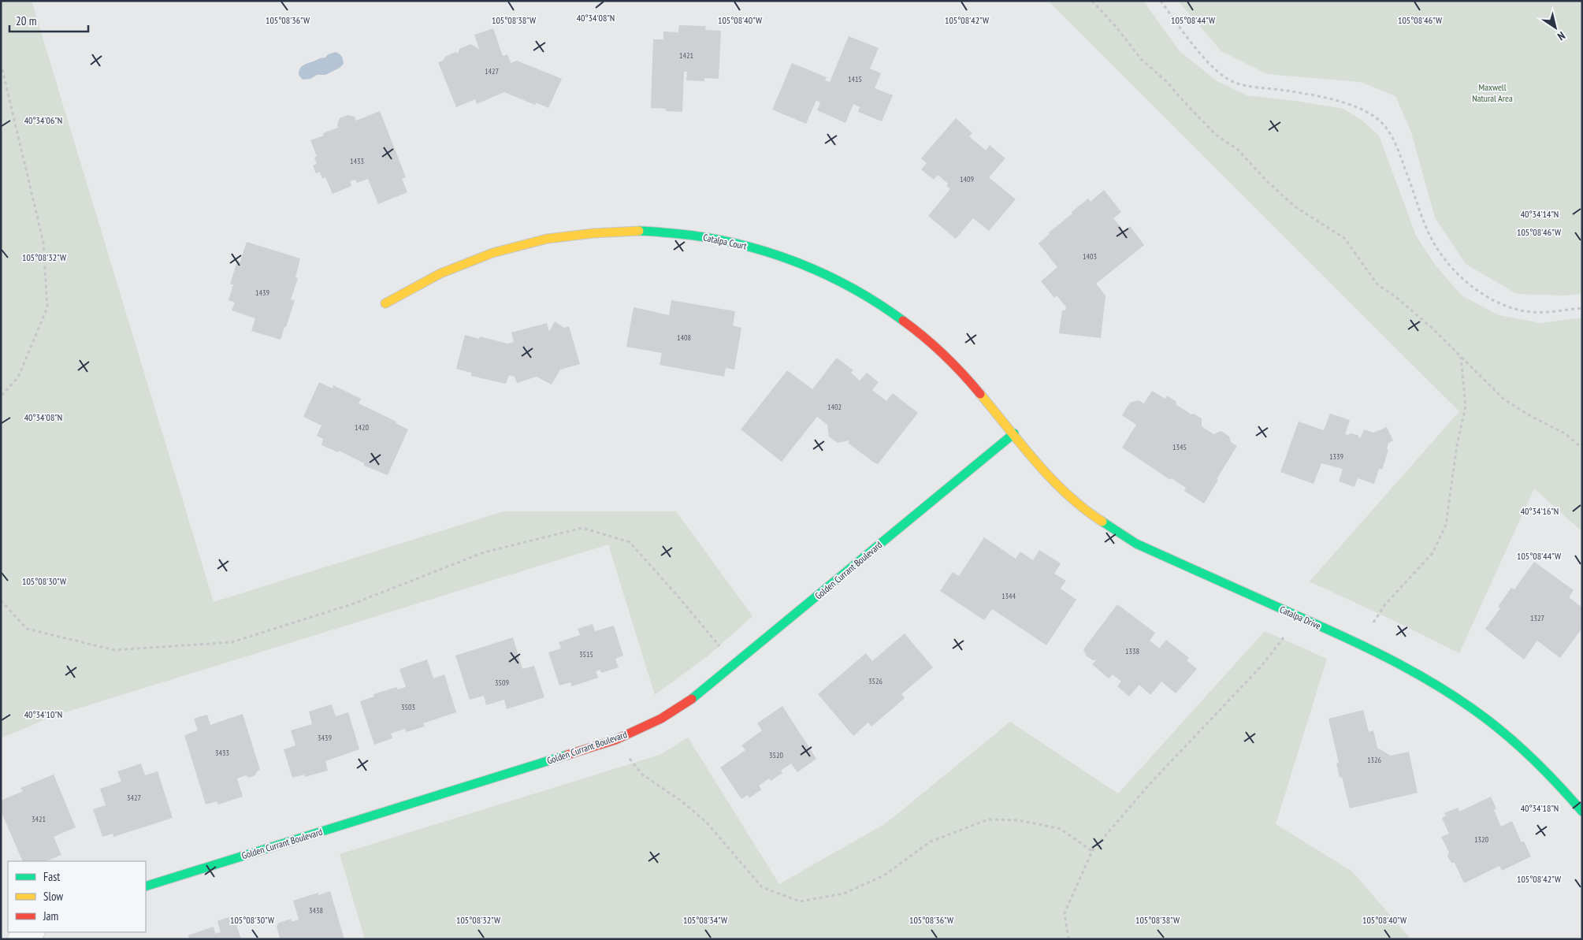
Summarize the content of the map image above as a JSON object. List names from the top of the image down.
{
  "streets": {
    "street": ["Catalpa Court", "Golden Currant Boulevard", "Catalpa Drive"]
  },
  "crossings": [
    ["Catalpa Court", "Golden Currant Boulevard"],
    ["Catalpa Court", "Catalpa Drive"],
    ["Golden Currant Boulevard", "Catalpa Drive"]
  ],
  "parks": ["Maxwell Natural Area"],
  "house_numbers": [
    "1421",
    "1427",
    "1415",
    "1433",
    "1409",
    "1403",
    "1439",
    "1408",
    "1402",
    "1420",
    "1345",
    "1339",
    "1344",
    "1327",
    "1338",
    "3515",
    "3526",
    "3509",
    "3503",
    "3439",
    "3433",
    "3520",
    "1326",
    "3427",
    "3421",
    "1320",
    "3438"
  ],
  "legend": ["Fast", "Slow", "Jam"],
  "scale_bar": "20 m",
  "north": "bottom right",
  "coordinates": [
    "40°34'08\"N",
    "105°08'36\"W",
    "105°08'38\"W",
    "105°08'40\"W",
    "105°08'42\"W",
    "105°08'44\"W",
    "105°08'46\"W",
    "40°34'06\"N",
    "40°34'14\"N",
    "105°08'32\"W",
    "40°34'16\"N",
    "105°08'30\"W",
    "40°34'10\"N",
    "40°34'18\"N",
    "105°08'34\"W"
  ]
}
